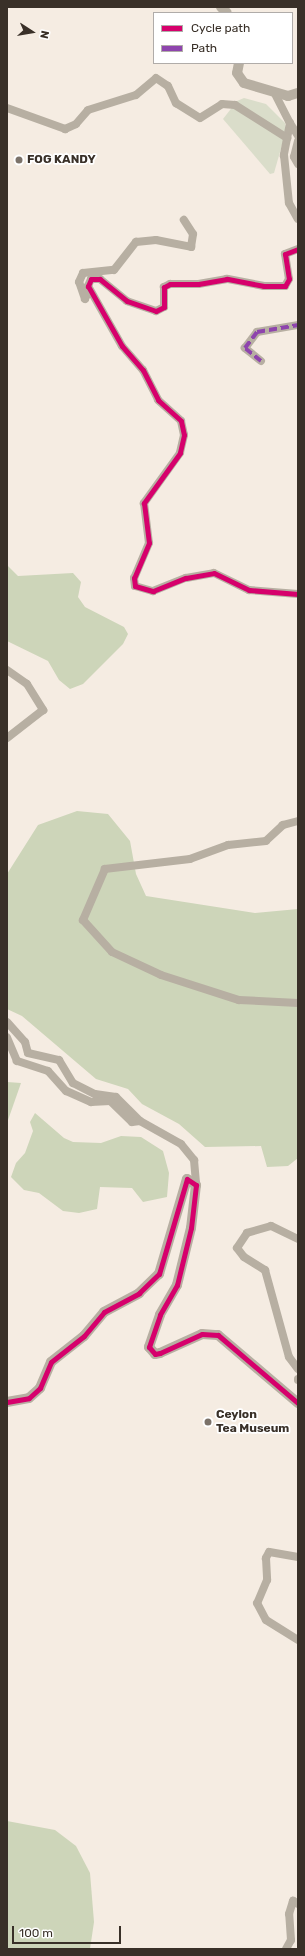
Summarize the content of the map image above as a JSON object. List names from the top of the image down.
{
  "places": ["FOG KANDY", "Ceylon Tea Museum"],
  "legend": ["Cycle path", "Path"],
  "scale_bar": "100 m",
  "north": "right"
}
